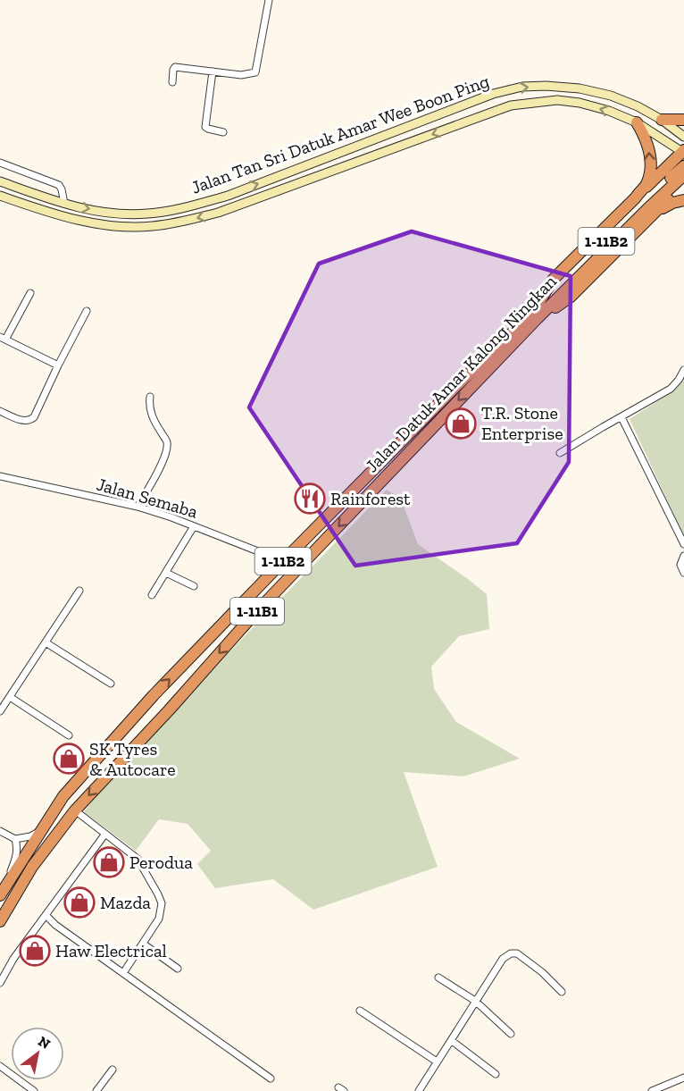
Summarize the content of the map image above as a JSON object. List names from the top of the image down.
{
  "streets": {
    "highway": ["1-11B2", "Jalan Datuk Amar Kalong Ningkan", "1-11B1"],
    "main road": ["Jalan Tan Sri Datuk Amar Wee Boon Ping"],
    "street": ["Jalan Semaba"]
  },
  "crossings": [
    ["Jalan Datuk Amar Kalong Ningkan", "Jalan Semaba"]
  ],
  "places": {
    "shop": [
      "T.R. Stone Enterprise",
      "SK Tyres & Autocare",
      "Perodua",
      "Mazda",
      "Haw Electrical"
    ],
    "restaurant": ["Rainforest"]
  },
  "north": "top right"
}
